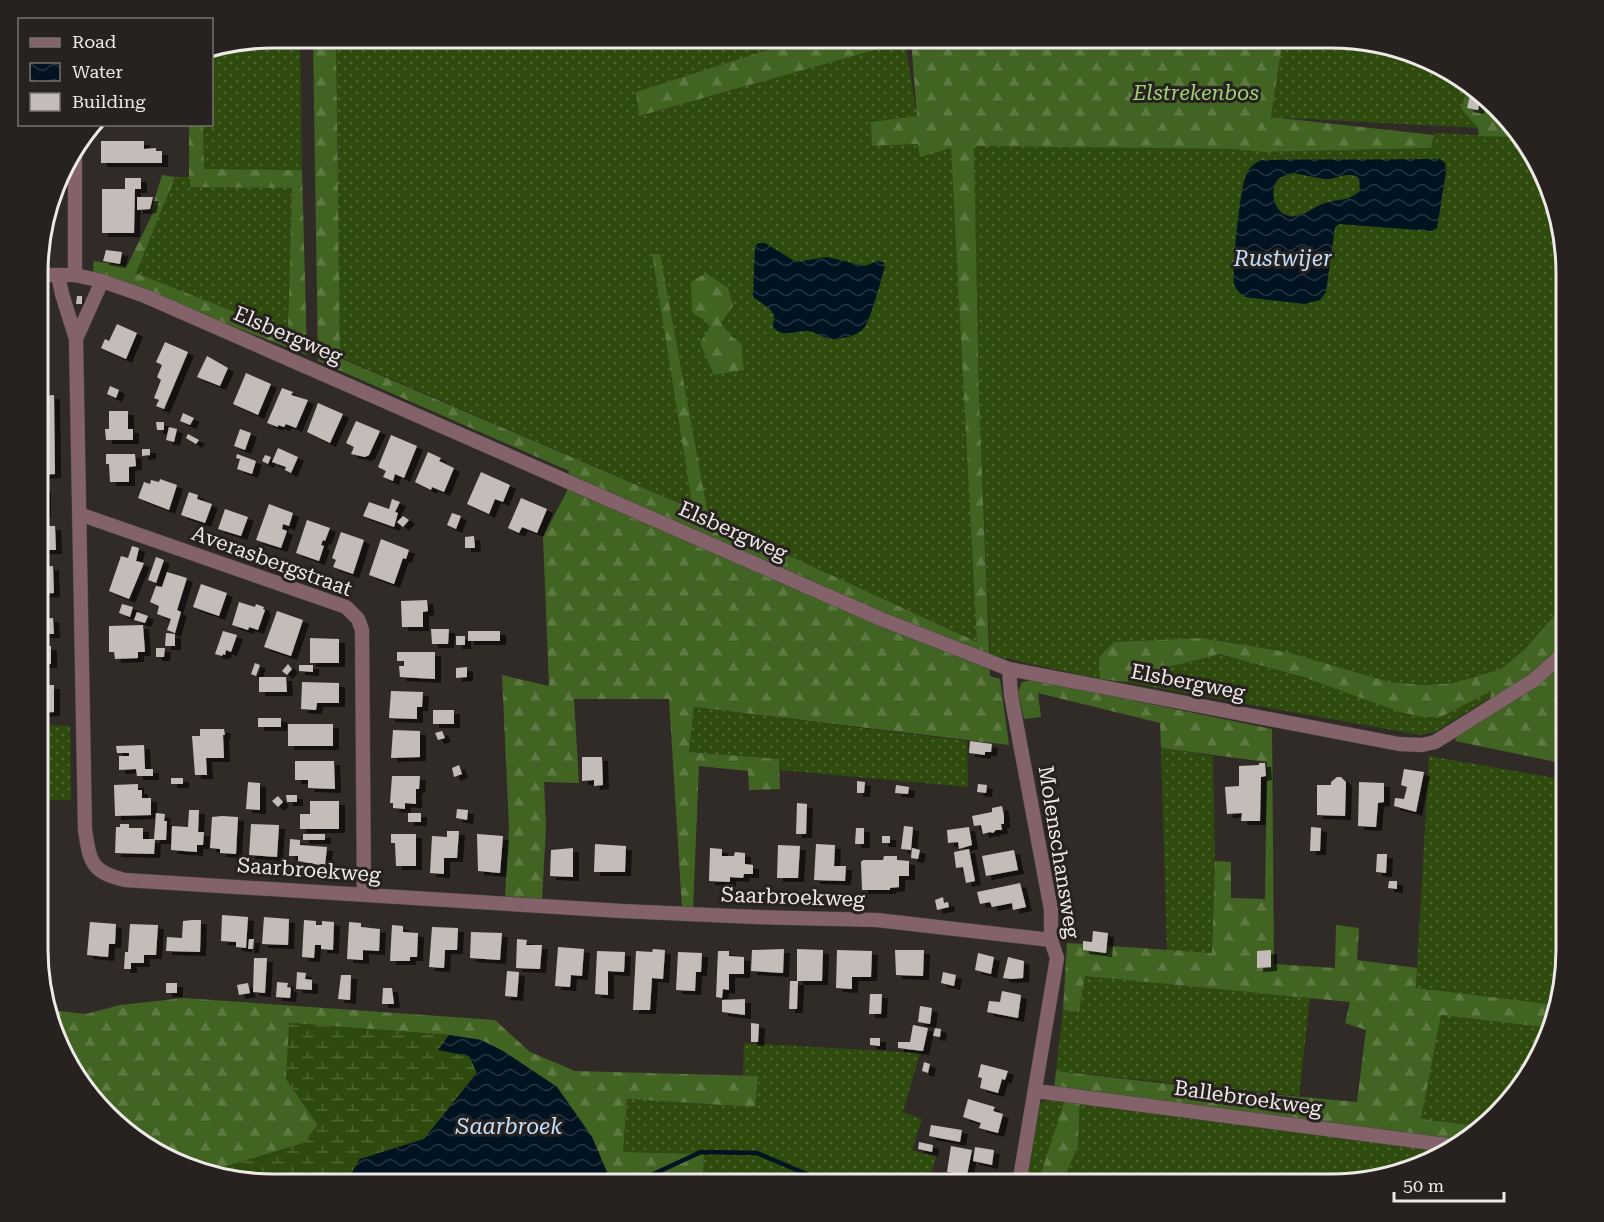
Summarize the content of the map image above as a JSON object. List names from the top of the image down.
{
  "streets": {
    "street": [
      "Elsbergweg",
      "Averasbergstraat",
      "Molenschansweg",
      "Saarbroekweg",
      "Ballebroekweg"
    ]
  },
  "crossings": [
    ["Elsbergweg", "Molenschansweg"],
    ["Elsbergweg", "Saarbroekweg"],
    ["Averasbergstraat", "Saarbroekweg"],
    ["Molenschansweg", "Saarbroekweg"],
    ["Molenschansweg", "Ballebroekweg"]
  ],
  "water": ["Rustwijer", "Saarbroek"],
  "parks": ["Elstrekenbos"],
  "legend": ["Road", "Water", "Building"],
  "scale_bar": "50 m"
}
